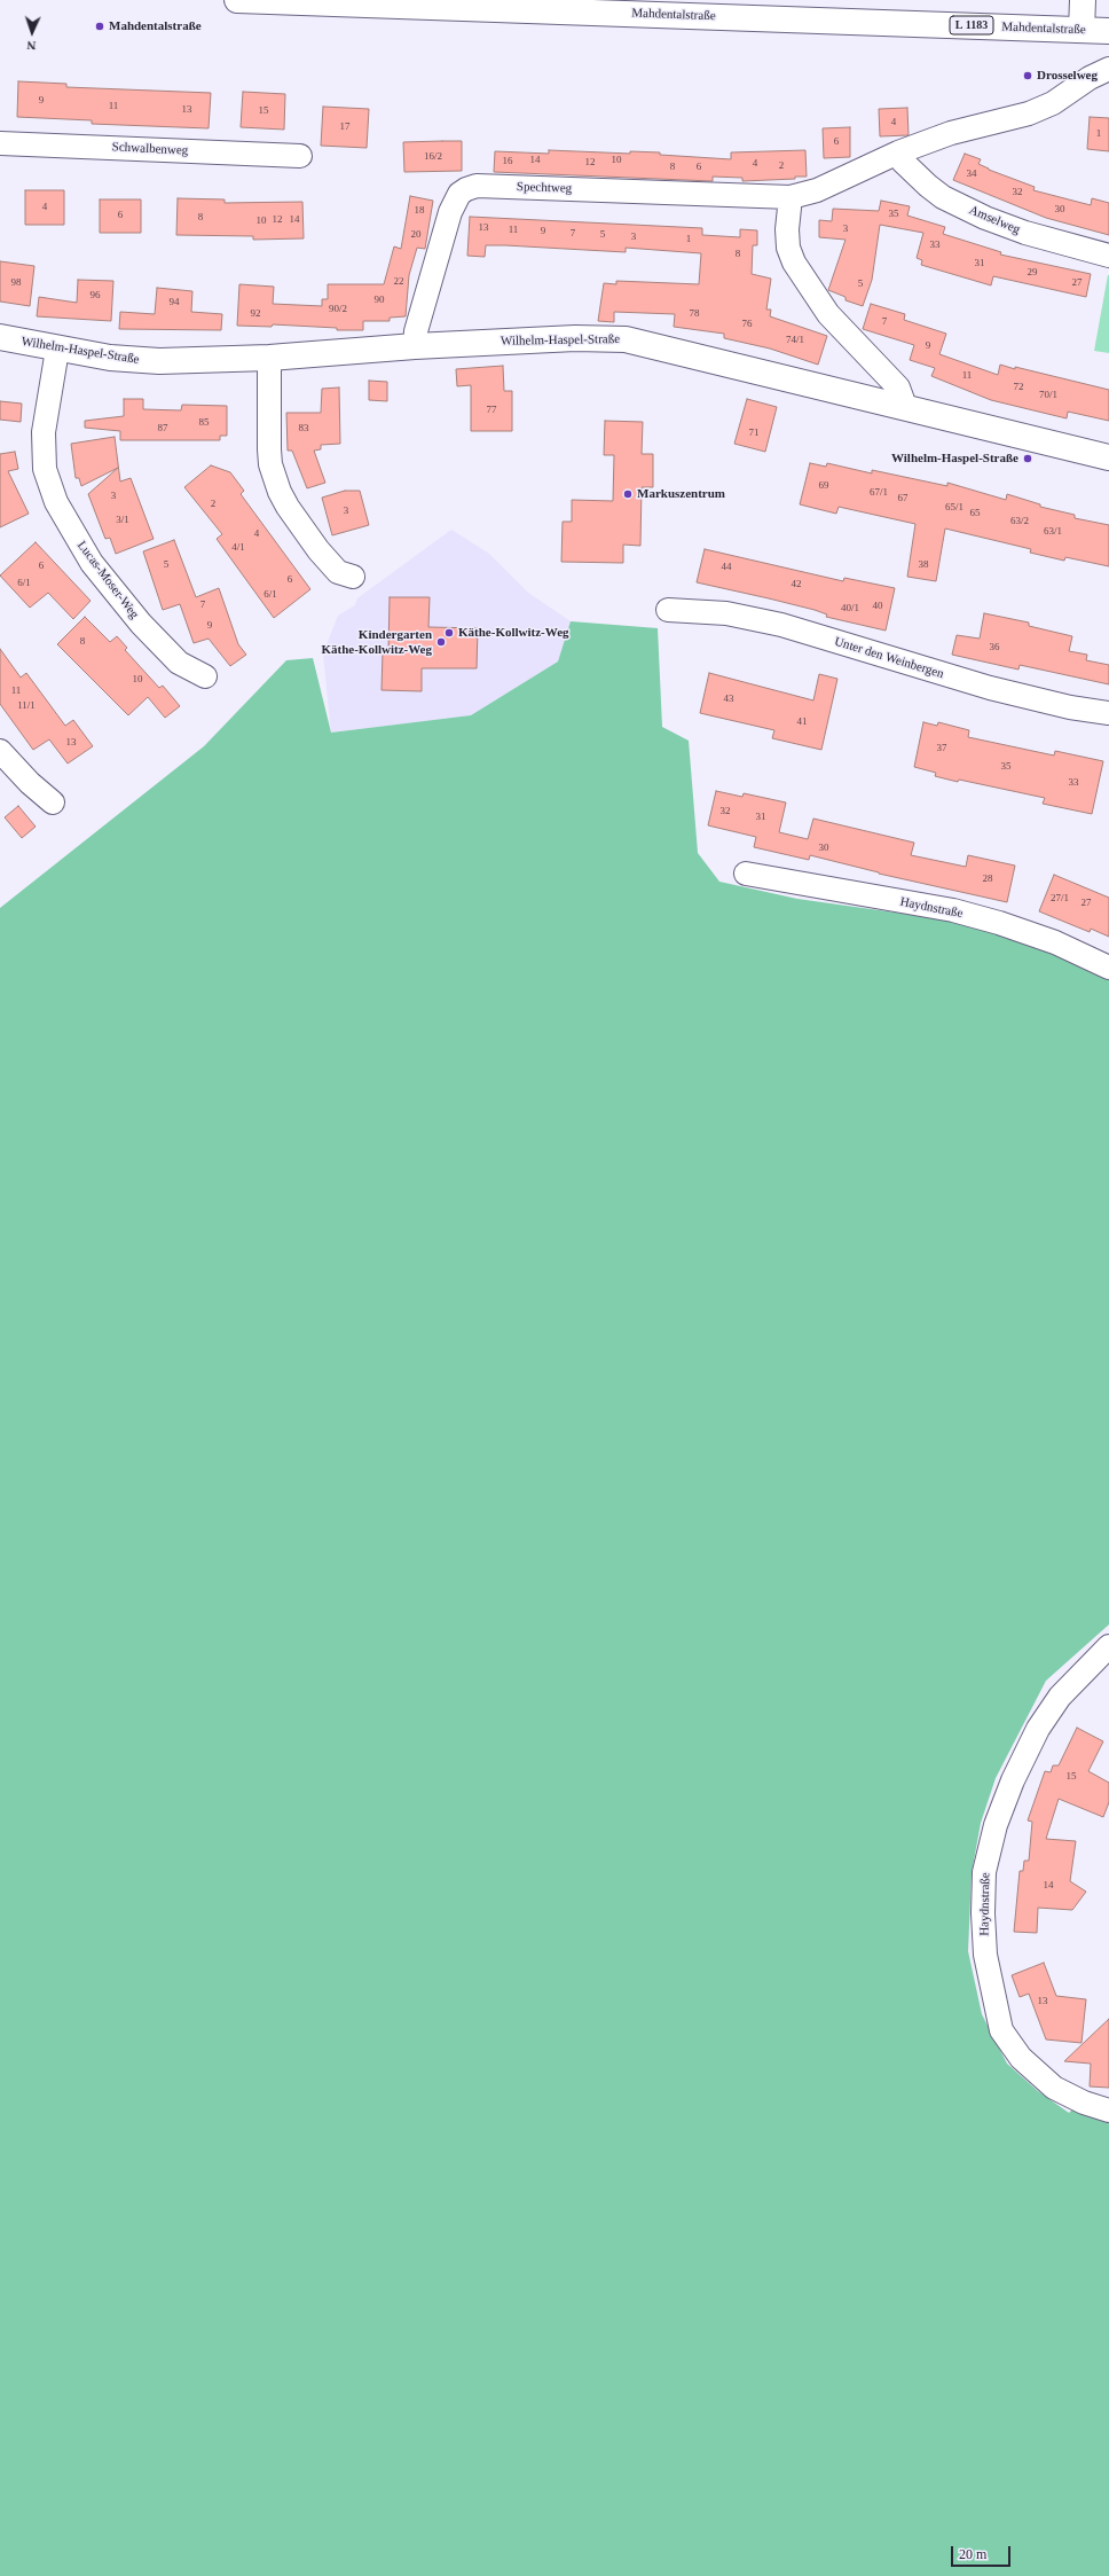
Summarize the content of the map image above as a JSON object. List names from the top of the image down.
{
  "streets": {
    "street": [
      "Mahdentalstraße",
      "L 1183",
      "Schwalbenweg",
      "Spechtweg",
      "Amselweg",
      "Wilhelm-Haspel-Straße",
      "Lucas-Moser-Weg",
      "Unter den Weinbergen",
      "Haydnstraße"
    ]
  },
  "crossings": [
    ["Spechtweg", "Wilhelm-Haspel-Straße"],
    ["Wilhelm-Haspel-Straße", "Lucas-Moser-Weg"]
  ],
  "places": [
    "Mahdentalstraße",
    "Drosselweg",
    "Wilhelm-Haspel-Straße",
    "Markuszentrum",
    "Käthe-Kollwitz-Weg",
    "Kindergarten Käthe-Kollwitz-Weg"
  ],
  "house_numbers": [
    "9",
    "11",
    "13",
    "15",
    "4",
    "17",
    "1",
    "6",
    "16/2",
    "14",
    "10",
    "16",
    "12",
    "4",
    "2",
    "8",
    "6",
    "34",
    "32",
    "4",
    "30",
    "18",
    "35",
    "6",
    "8",
    "12",
    "14",
    "10",
    "13",
    "3",
    "11",
    "9",
    "7",
    "20",
    "5",
    "3",
    "1",
    "33",
    "8",
    "31",
    "29",
    "22",
    "98",
    "27",
    "5",
    "96",
    "90",
    "94",
    "90/2",
    "92",
    "78",
    "7",
    "76",
    "74/1",
    "9",
    "11",
    "72",
    "70/1",
    "77",
    "85",
    "87",
    "83",
    "71",
    "69",
    "67/1",
    "3",
    "67",
    "2",
    "65/1",
    "3",
    "65",
    "3/1",
    "63/2",
    "63/1",
    "4",
    "4/1",
    "5",
    "38",
    "6",
    "44",
    "6",
    "6/1",
    "42",
    "6/1",
    "7",
    "40",
    "40/1",
    "9",
    "8",
    "36",
    "10",
    "11",
    "43",
    "11/1",
    "41",
    "13",
    "37",
    "35",
    "33",
    "32",
    "31",
    "30",
    "28",
    "27/1",
    "27",
    "15",
    "14",
    "13"
  ],
  "scale_bar": "20 m",
  "north": "bottom"
}
